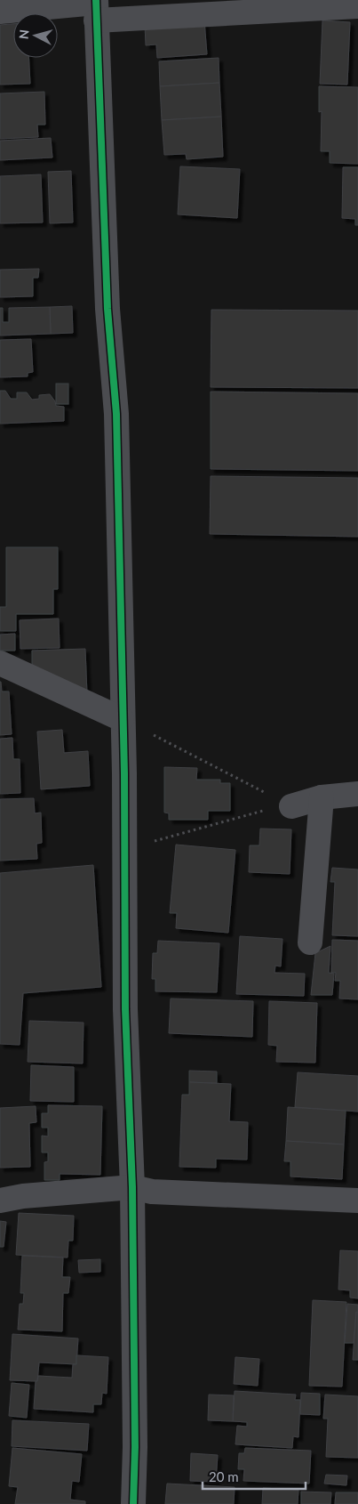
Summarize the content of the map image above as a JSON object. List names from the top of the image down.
{
  "scale_bar": "20 m",
  "north": "left"
}
